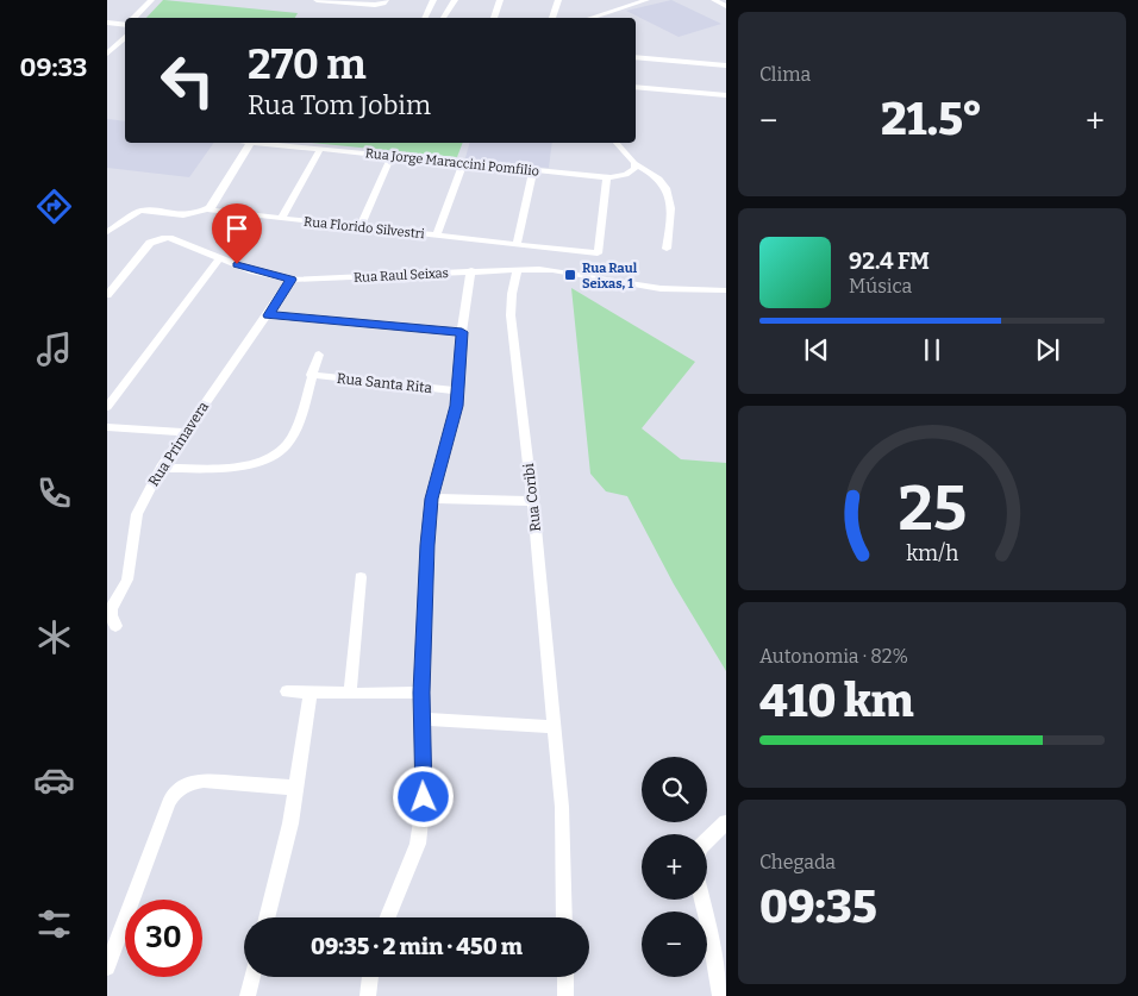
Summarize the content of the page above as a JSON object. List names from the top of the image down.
{
  "streets": {
    "street": [
      "Rua Jorge Maraccini Pomfilio",
      "Rua Florido Silvestri",
      "Rua Raul Seixas",
      "Rua Santa Rita",
      "Rua Primavera",
      "Rua Coribi"
    ]
  },
  "crossings": [
    ["Rua Raul Seixas", "Rua Primavera"],
    ["Rua Raul Seixas", "Rua Coribi"]
  ],
  "places": {
    "transit": ["Rua Raul Seixas, 1"]
  },
  "page": {
    "tabs": "09:33",
    "tile": [
      "Clima",
      ["Autonomia · 82%", "410 km"],
      ["Chegada", "09:35"]
    ],
    "turn": ["270 m", "Rua Tom Jobim"],
    "heat": ["−", "21.5°", "+"],
    "song": ["92.4 FM", "Música"],
    "map_buttons": ["+", "−"],
    "limit": "30",
    "trip": "09:35 · 2 min · 450 m",
    "gauge": ["25", "km/h"]
  }
}
